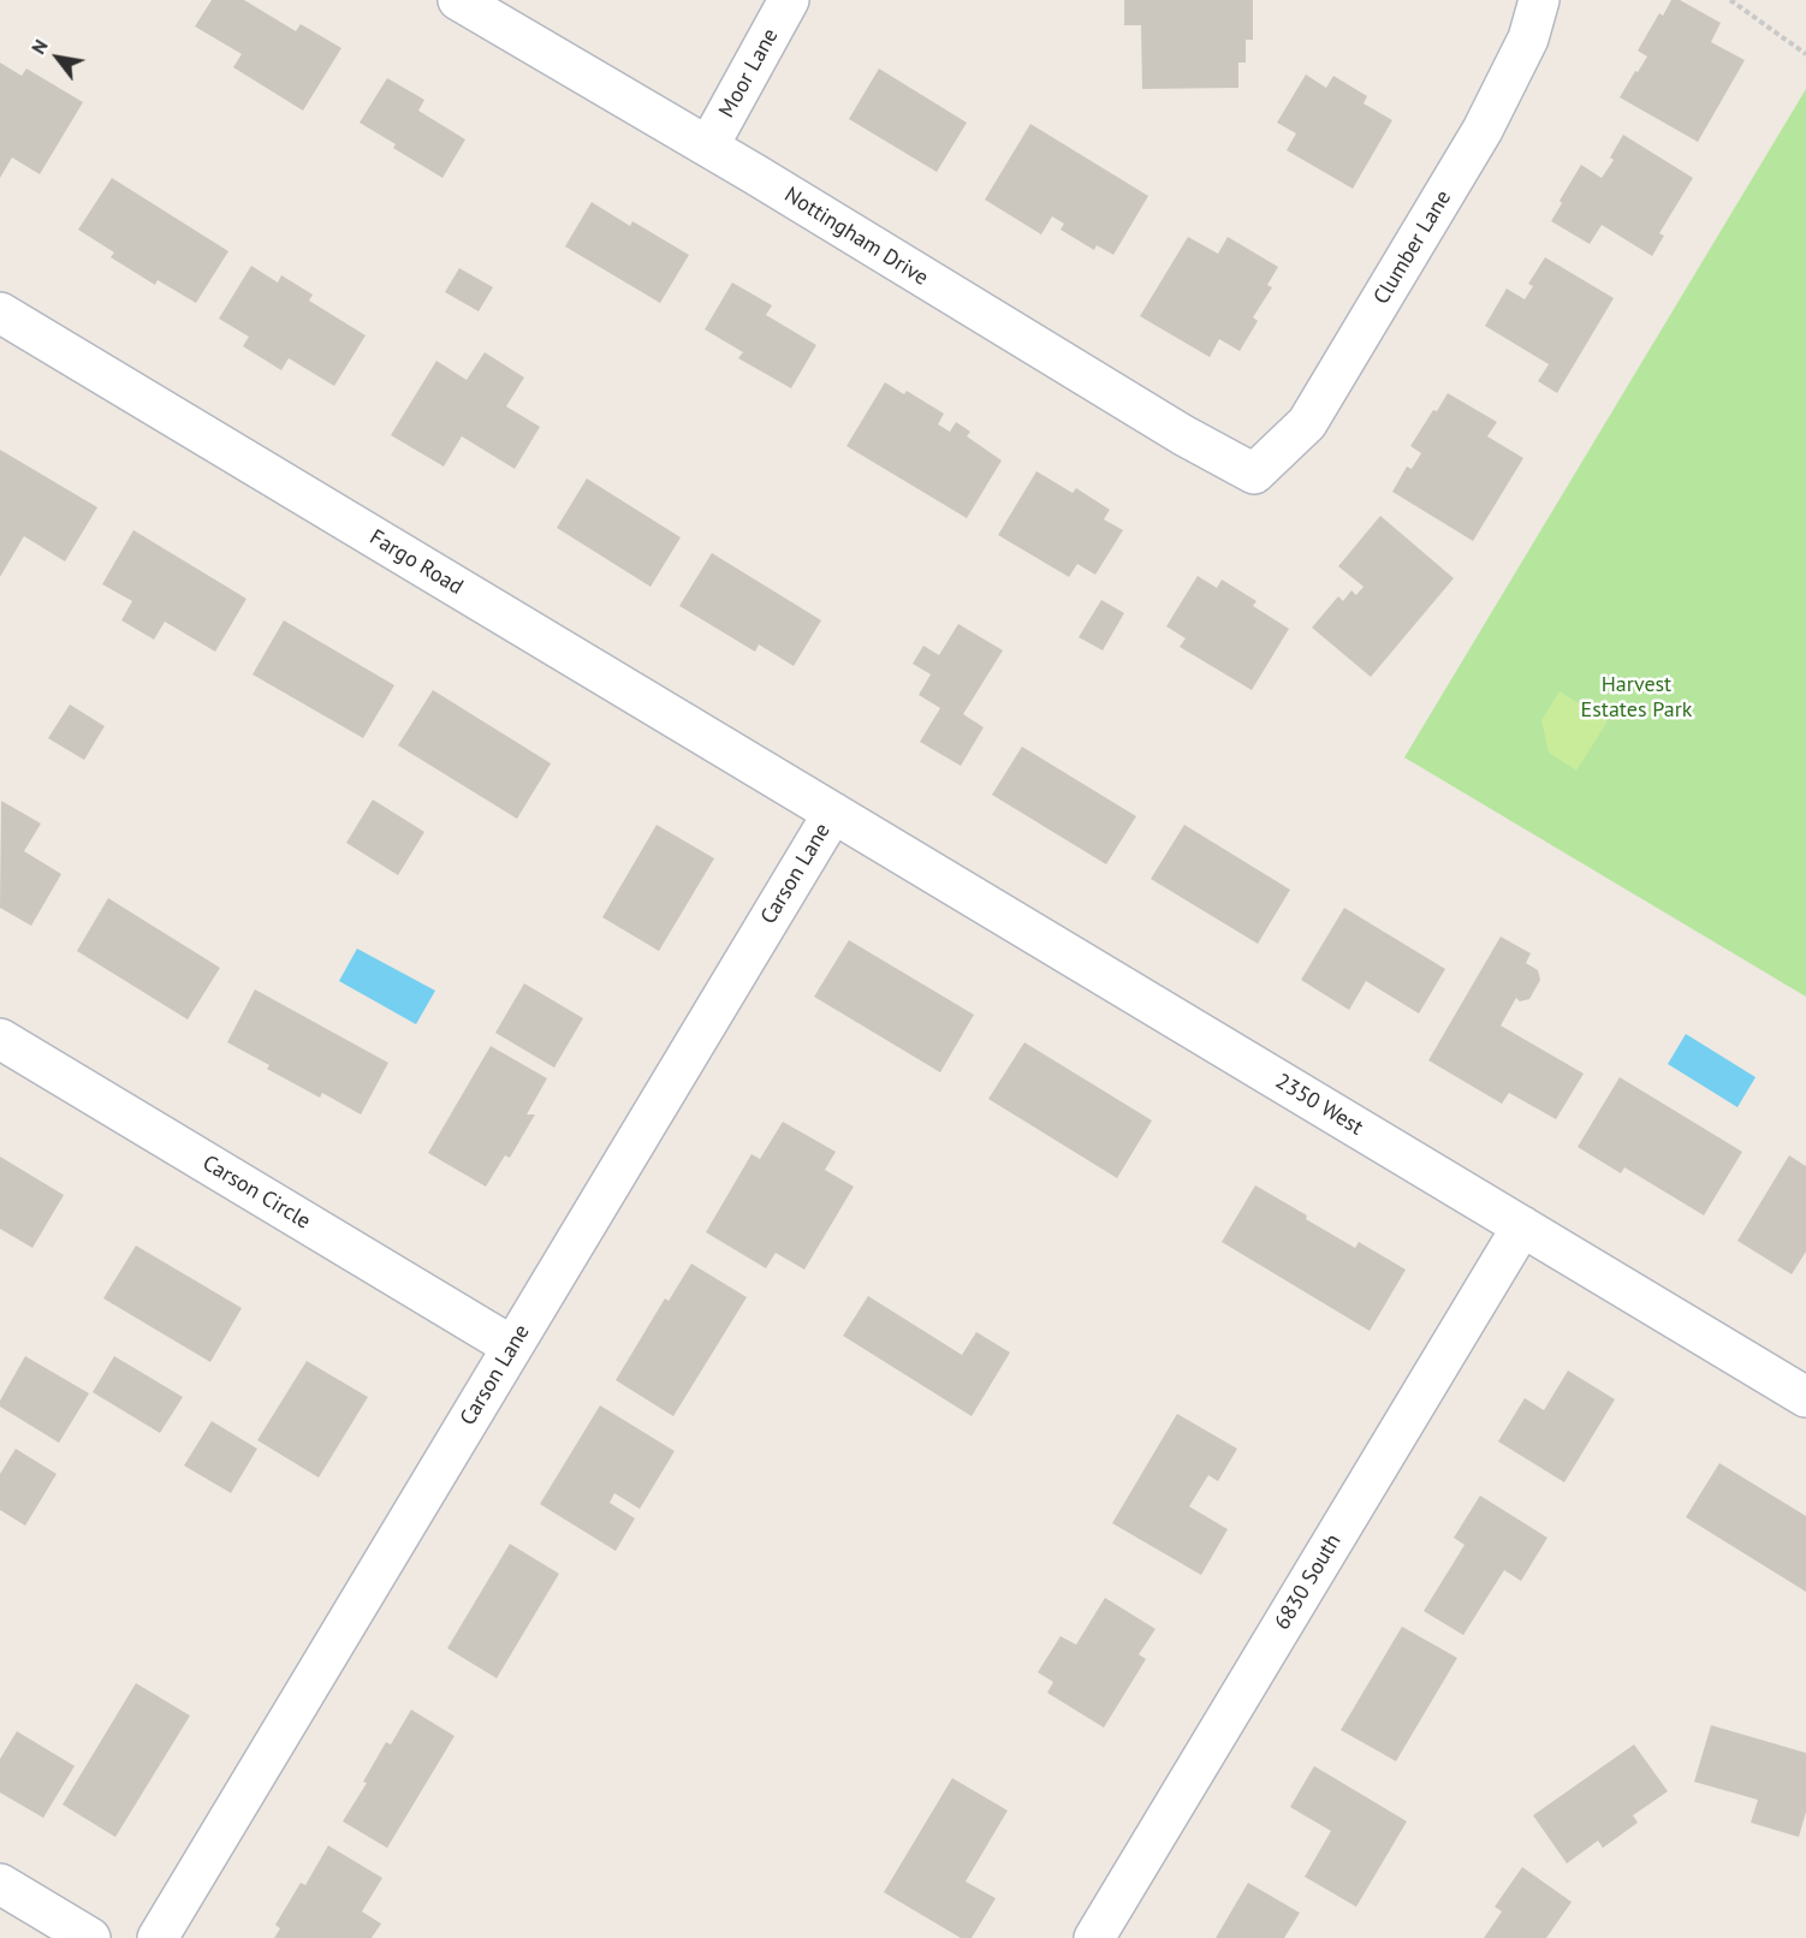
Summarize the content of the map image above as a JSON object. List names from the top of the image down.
{
  "streets": {
    "street": [
      "Moor Lane",
      "Nottingham Drive",
      "Clumber Lane",
      "Fargo Road",
      "Carson Lane",
      "2350 West",
      "Carson Circle",
      "6830 South"
    ]
  },
  "crossings": [
    ["Moor Lane", "Nottingham Drive"],
    ["Nottingham Drive", "Clumber Lane"],
    ["Fargo Road", "Carson Lane"],
    ["Fargo Road", "2350 West"],
    ["Carson Lane", "2350 West"],
    ["Carson Lane", "Carson Circle"],
    ["2350 West", "6830 South"]
  ],
  "parks": ["Harvest Estates Park"],
  "north": "top left"
}
